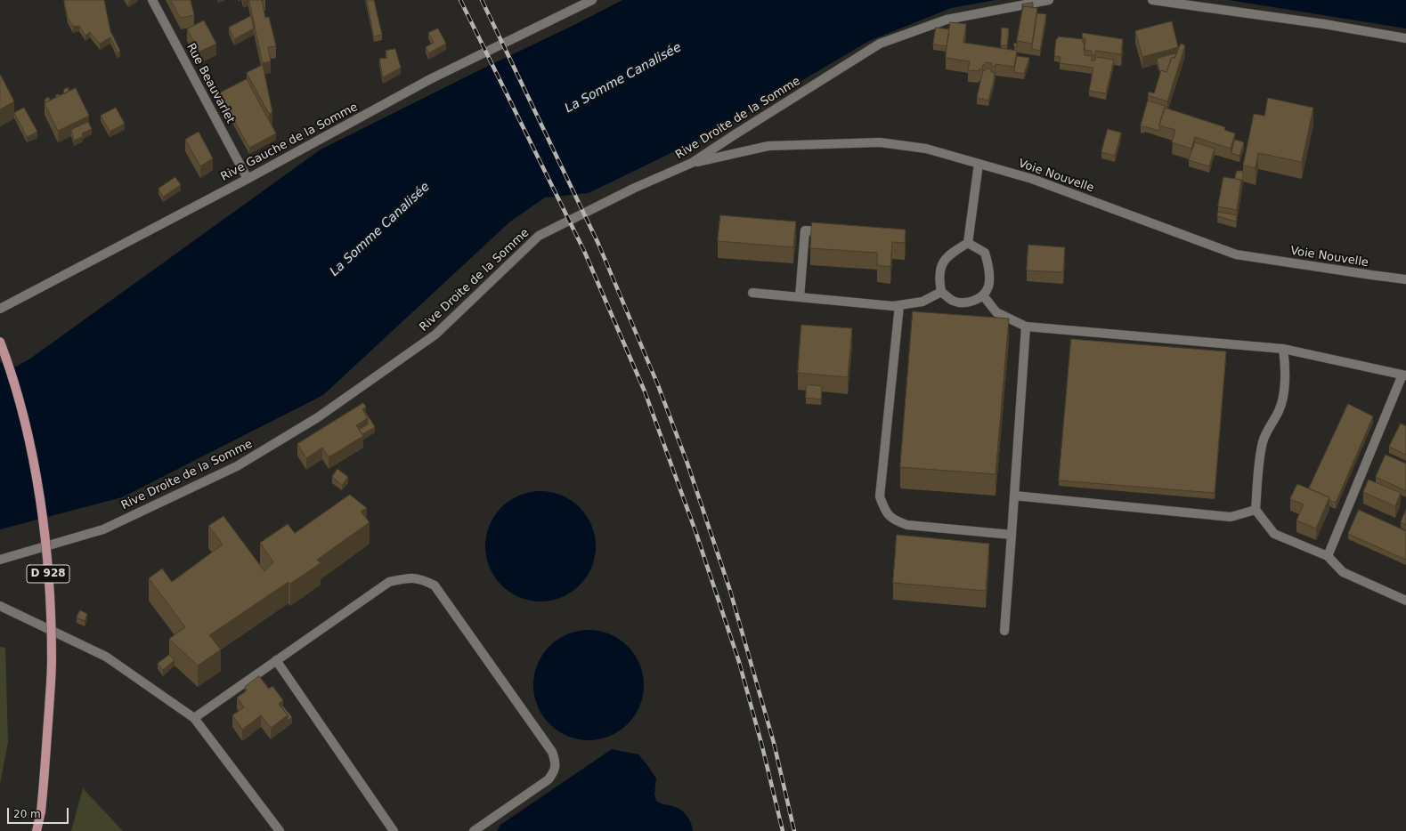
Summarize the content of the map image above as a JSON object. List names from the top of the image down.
{
  "streets": {
    "main road": ["D 928"],
    "street": [
      "Rue Beauvarlet",
      "Rive Droite de la Somme",
      "Rive Gauche de la Somme",
      "Voie Nouvelle"
    ]
  },
  "crossings": [
    ["Rue Beauvarlet", "Rive Gauche de la Somme"],
    ["Rive Droite de la Somme", "Voie Nouvelle"]
  ],
  "water": ["La Somme Canalisée"],
  "scale_bar": "20 m"
}
